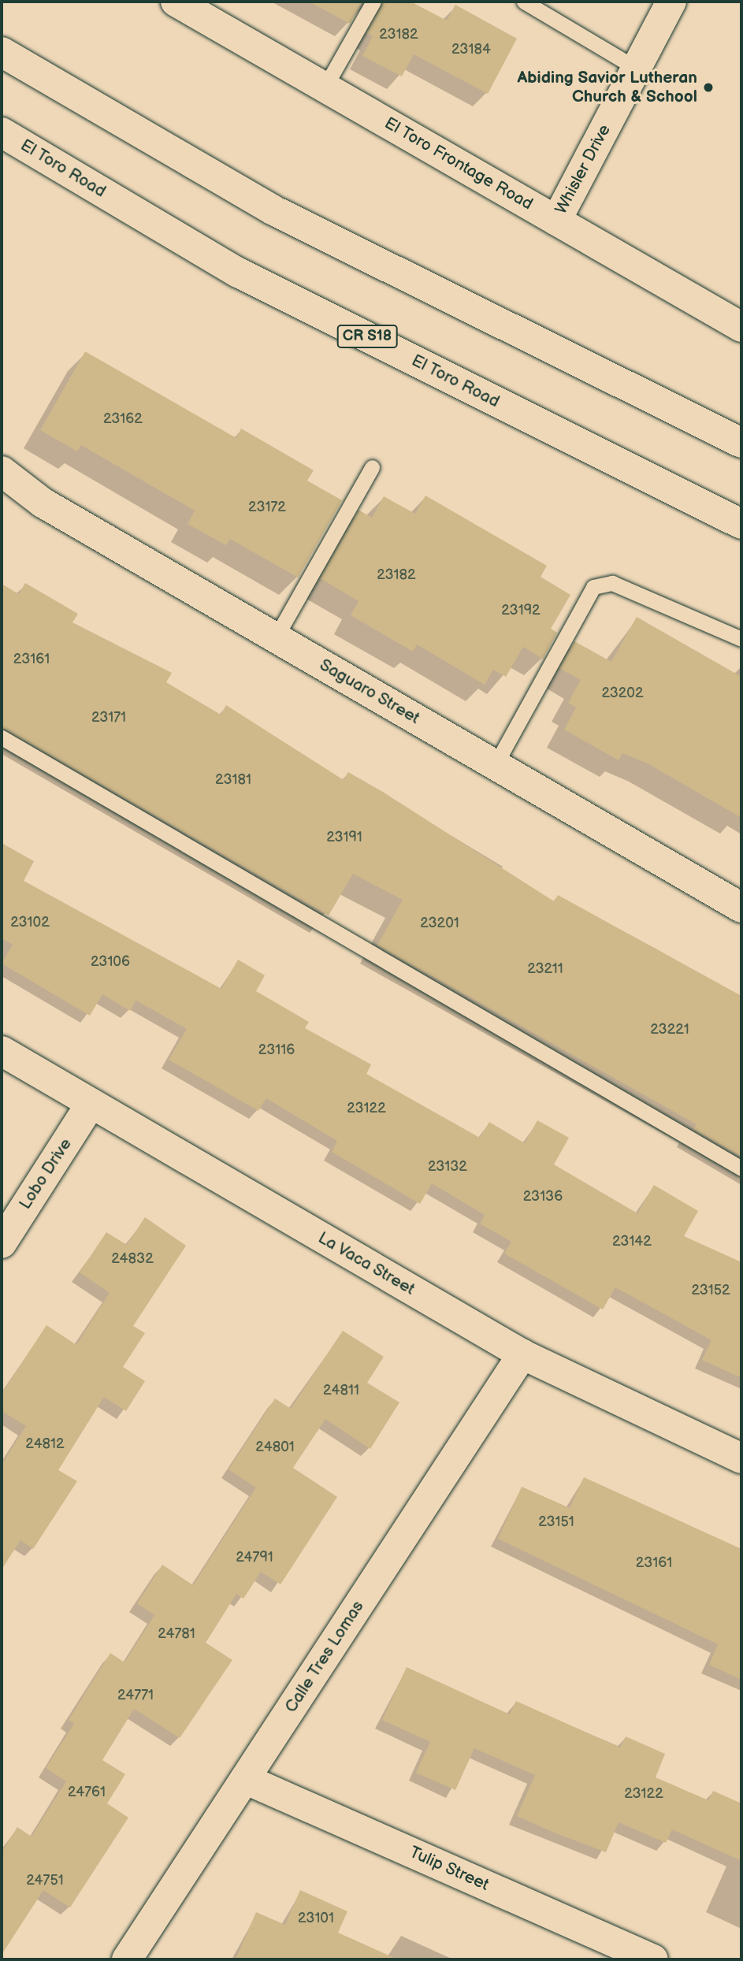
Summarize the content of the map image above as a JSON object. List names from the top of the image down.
{
  "streets": {
    "street": [
      "El Toro Frontage Road",
      "El Toro Road",
      "Whisler Drive",
      "CR S18",
      "Saguaro Street",
      "Lobo Drive",
      "La Vaca Street",
      "Calle Tres Lomas",
      "Tulip Street"
    ]
  },
  "crossings": [
    ["El Toro Frontage Road", "Whisler Drive"],
    ["Lobo Drive", "La Vaca Street"],
    ["La Vaca Street", "Calle Tres Lomas"],
    ["Calle Tres Lomas", "Tulip Street"]
  ],
  "places": ["Abiding Savior Lutheran Church & School"],
  "house_numbers": [
    "23182",
    "23184",
    "23162",
    "23172",
    "23182",
    "23192",
    "23161",
    "23202",
    "23171",
    "23181",
    "23191",
    "23102",
    "23201",
    "23106",
    "23211",
    "23221",
    "23116",
    "23122",
    "23132",
    "23136",
    "23142",
    "24832",
    "23152",
    "24811",
    "24812",
    "24801",
    "23151",
    "24791",
    "23161",
    "24781",
    "24771",
    "24761",
    "23122",
    "24751",
    "23101"
  ]
}
